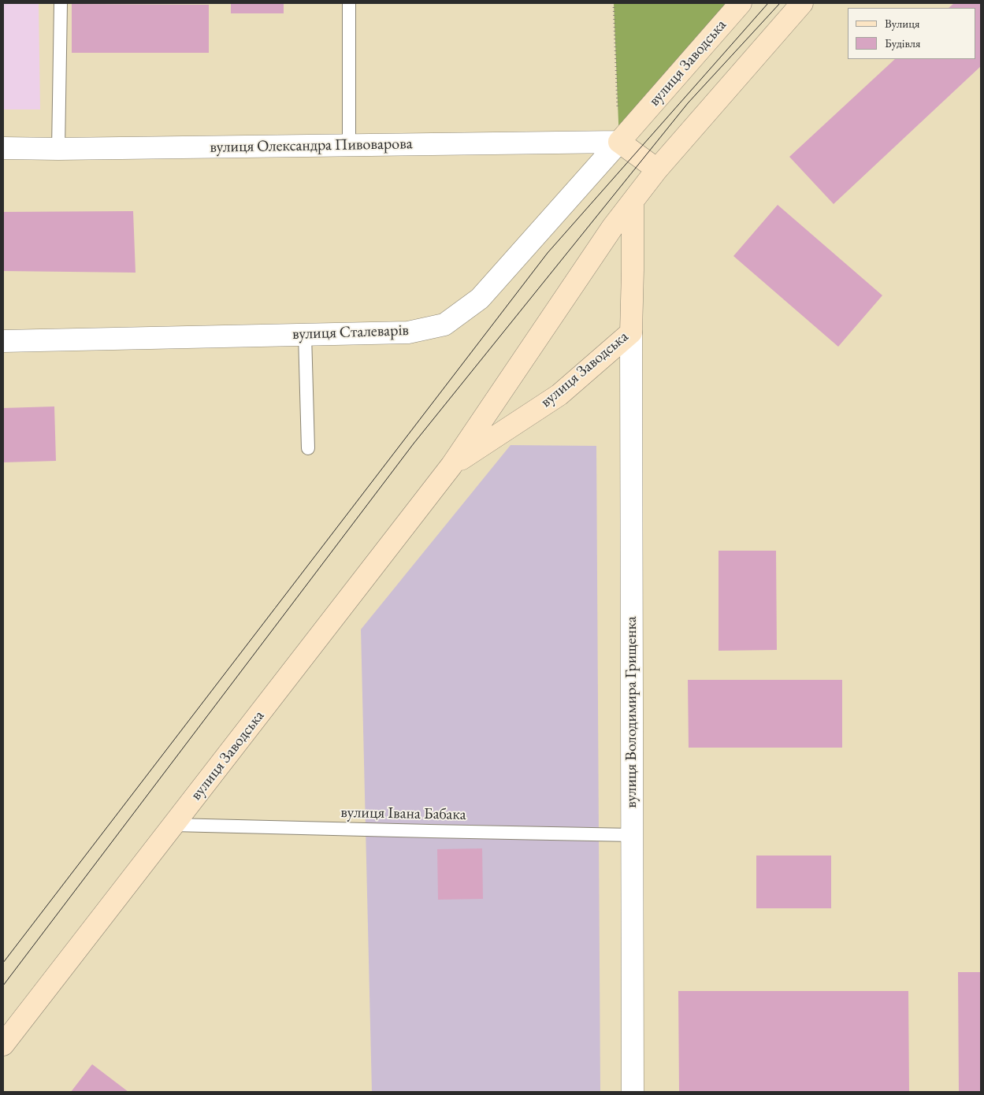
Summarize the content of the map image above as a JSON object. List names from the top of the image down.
{
  "streets": {
    "main road": ["вулиця Заводська"],
    "street": ["вулиця Олександра Пивоварова", "вулиця Сталеварів", "вулиця Володимира Грищенка"],
    "lane": ["вулиця Івана Бабака"]
  },
  "crossings": [
    ["вулиця Заводська", "вулиця Олександра Пивоварова"],
    ["вулиця Заводська", "вулиця Сталеварів"],
    ["вулиця Заводська", "вулиця Володимира Грищенка"],
    ["вулиця Заводська", "вулиця Івана Бабака"],
    ["вулиця Олександра Пивоварова", "вулиця Сталеварів"],
    ["вулиця Володимира Грищенка", "вулиця Івана Бабака"]
  ],
  "legend": ["Вулиця", "Будівля"]
}
